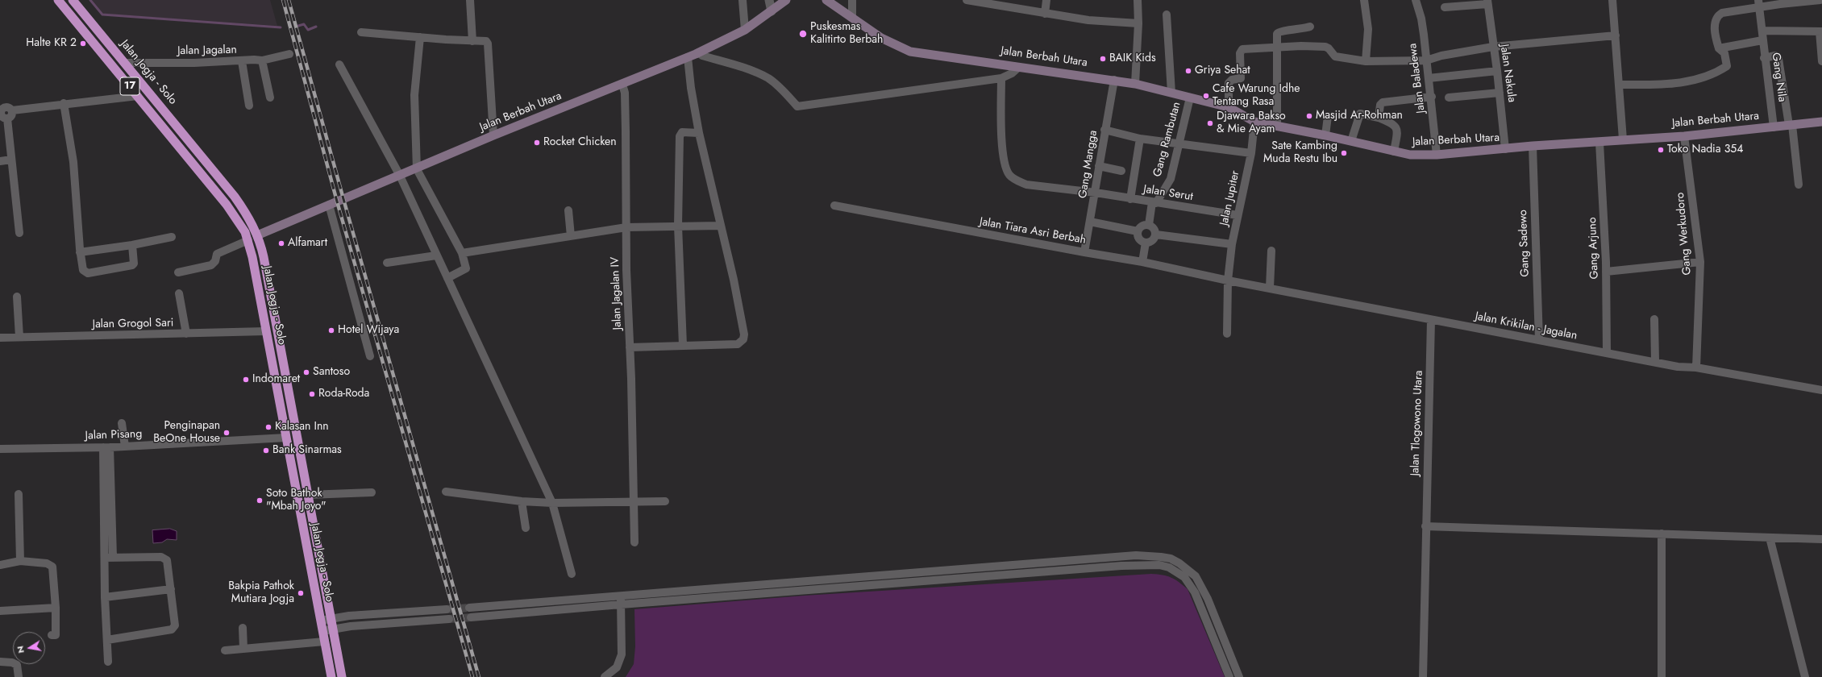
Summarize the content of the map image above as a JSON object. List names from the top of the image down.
{
  "streets": {
    "highway": ["Jalan Jogja - Solo", "17"],
    "main road": ["Jalan Berbah Utara"],
    "street": [
      "Jalan Jagalan",
      "Jalan Nakula",
      "Gang Nila",
      "Jalan Baladewa",
      "Gang Rambutan",
      "Gang Mangga",
      "Jalan Serut",
      "Jalan Jupiter",
      "Jalan Tiara Asri Berbah",
      "Gang Werkudoro",
      "Gang Sadewo",
      "Gang Arjuno",
      "Jalan Jagalan IV",
      "Jalan Grogol Sari",
      "Jalan Krikilan - Jagalan",
      "Jalan Tlogowono Utara",
      "Jalan Pisang"
    ]
  },
  "crossings": [
    ["Jalan Jagalan", "Jalan Jogja - Solo"],
    ["Jalan Berbah Utara", "Jalan Jogja - Solo"],
    ["Jalan Berbah Utara", "Jalan Nakula"],
    ["Jalan Berbah Utara", "Gang Nila"],
    ["Jalan Berbah Utara", "Jalan Baladewa"],
    ["Jalan Berbah Utara", "Gang Rambutan"],
    ["Jalan Berbah Utara", "Gang Mangga"],
    ["Jalan Berbah Utara", "Jalan Jupiter"],
    ["Jalan Berbah Utara", "Gang Werkudoro"],
    ["Jalan Berbah Utara", "Gang Sadewo"],
    ["Jalan Berbah Utara", "Gang Arjuno"],
    ["Jalan Berbah Utara", "Jalan Jagalan IV"],
    ["Jalan Jogja - Solo", "Jalan Grogol Sari"],
    ["Jalan Jogja - Solo", "Jalan Pisang"],
    ["Gang Rambutan", "Jalan Serut"],
    ["Gang Mangga", "Jalan Serut"],
    ["Gang Mangga", "Jalan Tiara Asri Berbah"],
    ["Jalan Serut", "Jalan Jupiter"],
    ["Jalan Jupiter", "Jalan Tiara Asri Berbah"],
    ["Jalan Jupiter", "Jalan Krikilan - Jagalan"],
    ["Jalan Tiara Asri Berbah", "Jalan Krikilan - Jagalan"],
    ["Gang Werkudoro", "Jalan Krikilan - Jagalan"],
    ["Gang Sadewo", "Jalan Krikilan - Jagalan"],
    ["Gang Arjuno", "Jalan Krikilan - Jagalan"],
    ["Jalan Krikilan - Jagalan", "Jalan Tlogowono Utara"]
  ],
  "places": [
    "Puskesmas Kalitirto Berbah",
    "Halte KR 2",
    "BAIK Kids",
    "Griya Sehat",
    "Cafe Warung Idhe Tentang Rasa",
    "Masjid Ar-Rohman",
    "Djawara Bakso & Mie Ayam",
    "Rocket Chicken",
    "Toko Nadia 354",
    "Sate Kambing Muda Restu Ibu",
    "Alfamart",
    "Hotel Wijaya",
    "Santoso",
    "Indomaret",
    "Roda-Roda",
    "Kalasan Inn",
    "Penginapan BeOne House",
    "Bank Sinarmas",
    "Soto Bathok \"Mbah Joyo\"",
    "Bakpia Pathok Mutiara Jogja"
  ],
  "north": "left"
}
